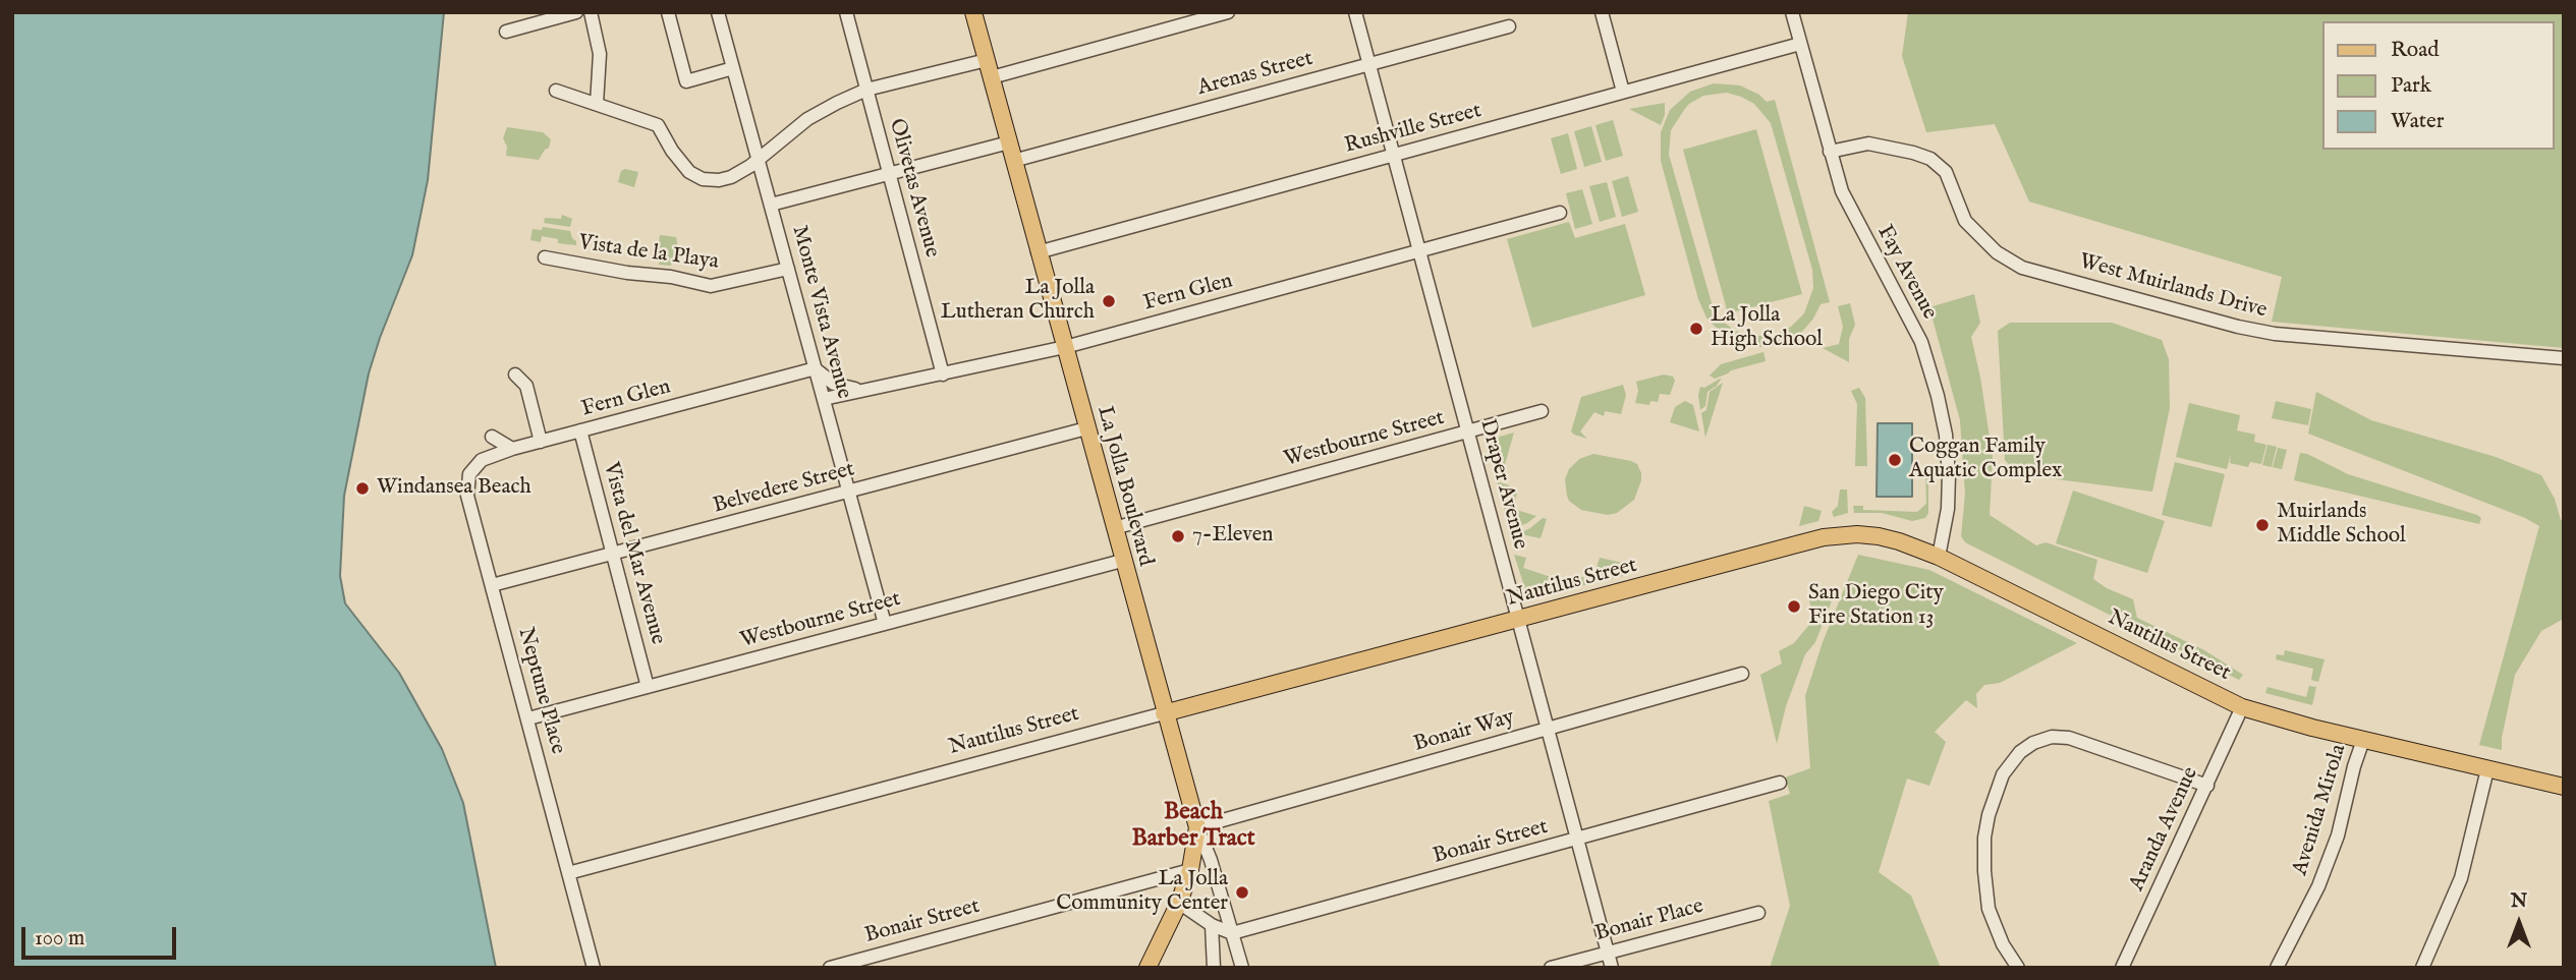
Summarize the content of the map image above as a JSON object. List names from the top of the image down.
{
  "streets": {
    "main road": ["La Jolla Boulevard", "Nautilus Street"],
    "street": [
      "Arenas Street",
      "Rushville Street",
      "Olivetas Avenue",
      "Vista de la Playa",
      "Fay Avenue",
      "West Muirlands Drive",
      "Fern Glen",
      "Monte Vista Avenue",
      "Westbourne Street",
      "Draper Avenue",
      "Belvedere Street",
      "Vista del Mar Avenue",
      "Neptune Place",
      "Bonair Way",
      "Avenida Mirola",
      "Aranda Avenue",
      "Bonair Street",
      "Bonair Place"
    ]
  },
  "crossings": [
    ["Arenas Street", "Draper Avenue"],
    ["Arenas Street", "La Jolla Boulevard"],
    ["Rushville Street", "Fay Avenue"],
    ["Rushville Street", "Draper Avenue"],
    ["Rushville Street", "La Jolla Boulevard"],
    ["Olivetas Avenue", "Fern Glen"],
    ["Vista de la Playa", "Monte Vista Avenue"],
    ["Fay Avenue", "West Muirlands Drive"],
    ["Fay Avenue", "Nautilus Street"],
    ["Fern Glen", "Monte Vista Avenue"],
    ["Fern Glen", "Draper Avenue"],
    ["Fern Glen", "La Jolla Boulevard"],
    ["Fern Glen", "Vista del Mar Avenue"],
    ["Fern Glen", "Neptune Place"],
    ["Monte Vista Avenue", "Westbourne Street"],
    ["Monte Vista Avenue", "Belvedere Street"],
    ["Westbourne Street", "Draper Avenue"],
    ["Westbourne Street", "La Jolla Boulevard"],
    ["Westbourne Street", "Vista del Mar Avenue"],
    ["Westbourne Street", "Neptune Place"],
    ["Draper Avenue", "Nautilus Street"],
    ["Draper Avenue", "Bonair Way"],
    ["Draper Avenue", "Bonair Street"],
    ["Draper Avenue", "Bonair Place"],
    ["La Jolla Boulevard", "Belvedere Street"],
    ["La Jolla Boulevard", "Nautilus Street"],
    ["La Jolla Boulevard", "Bonair Way"],
    ["La Jolla Boulevard", "Bonair Street"],
    ["Belvedere Street", "Vista del Mar Avenue"],
    ["Belvedere Street", "Neptune Place"],
    ["Nautilus Street", "Neptune Place"],
    ["Nautilus Street", "Avenida Mirola"],
    ["Nautilus Street", "Aranda Avenue"]
  ],
  "districts": ["Beach Barber Tract"],
  "places": [
    "La Jolla Lutheran Church",
    "La Jolla High School",
    "Coggan Family Aquatic Complex",
    "Windansea Beach",
    "Muirlands Middle School",
    "7-Eleven",
    "San Diego City Fire Station 13",
    "La Jolla Community Center"
  ],
  "legend": ["Road", "Park", "Water"],
  "scale_bar": "100 m",
  "north": "top"
}
